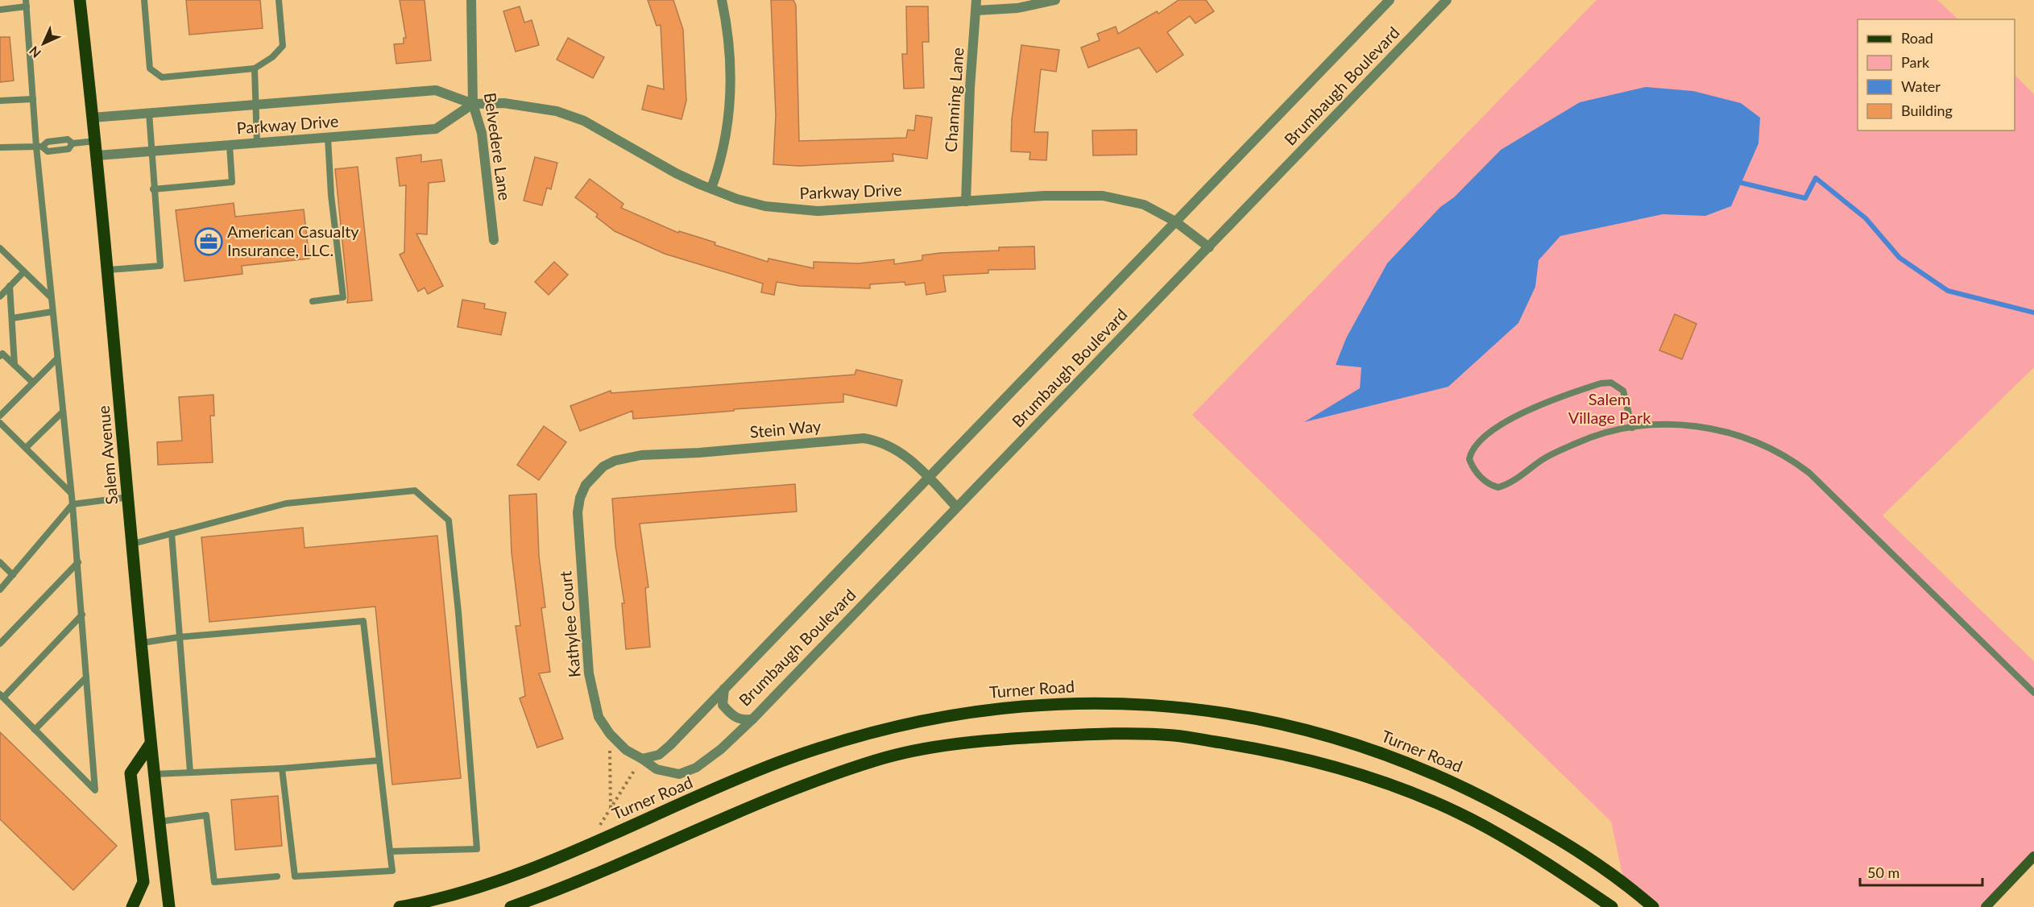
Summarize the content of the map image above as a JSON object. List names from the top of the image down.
{
  "streets": {
    "main road": ["Salem Avenue", "Turner Road"],
    "street": [
      "Brumbaugh Boulevard",
      "Channing Lane",
      "Parkway Drive",
      "Belvedere Lane",
      "Stein Way",
      "Kathylee Court"
    ]
  },
  "crossings": [
    ["Brumbaugh Boulevard", "Parkway Drive"],
    ["Brumbaugh Boulevard", "Stein Way"],
    ["Brumbaugh Boulevard", "Kathylee Court"],
    ["Channing Lane", "Parkway Drive"],
    ["Parkway Drive", "Belvedere Lane"],
    ["Parkway Drive", "Salem Avenue"],
    ["Stein Way", "Kathylee Court"]
  ],
  "parks": ["Salem Village Park"],
  "places": {
    "office": ["American Casualty Insurance, LLC."]
  },
  "legend": [
    "Road",
    "Park",
    "Water",
    "Building"
  ],
  "scale_bar": "50 m",
  "north": "bottom left"
}
